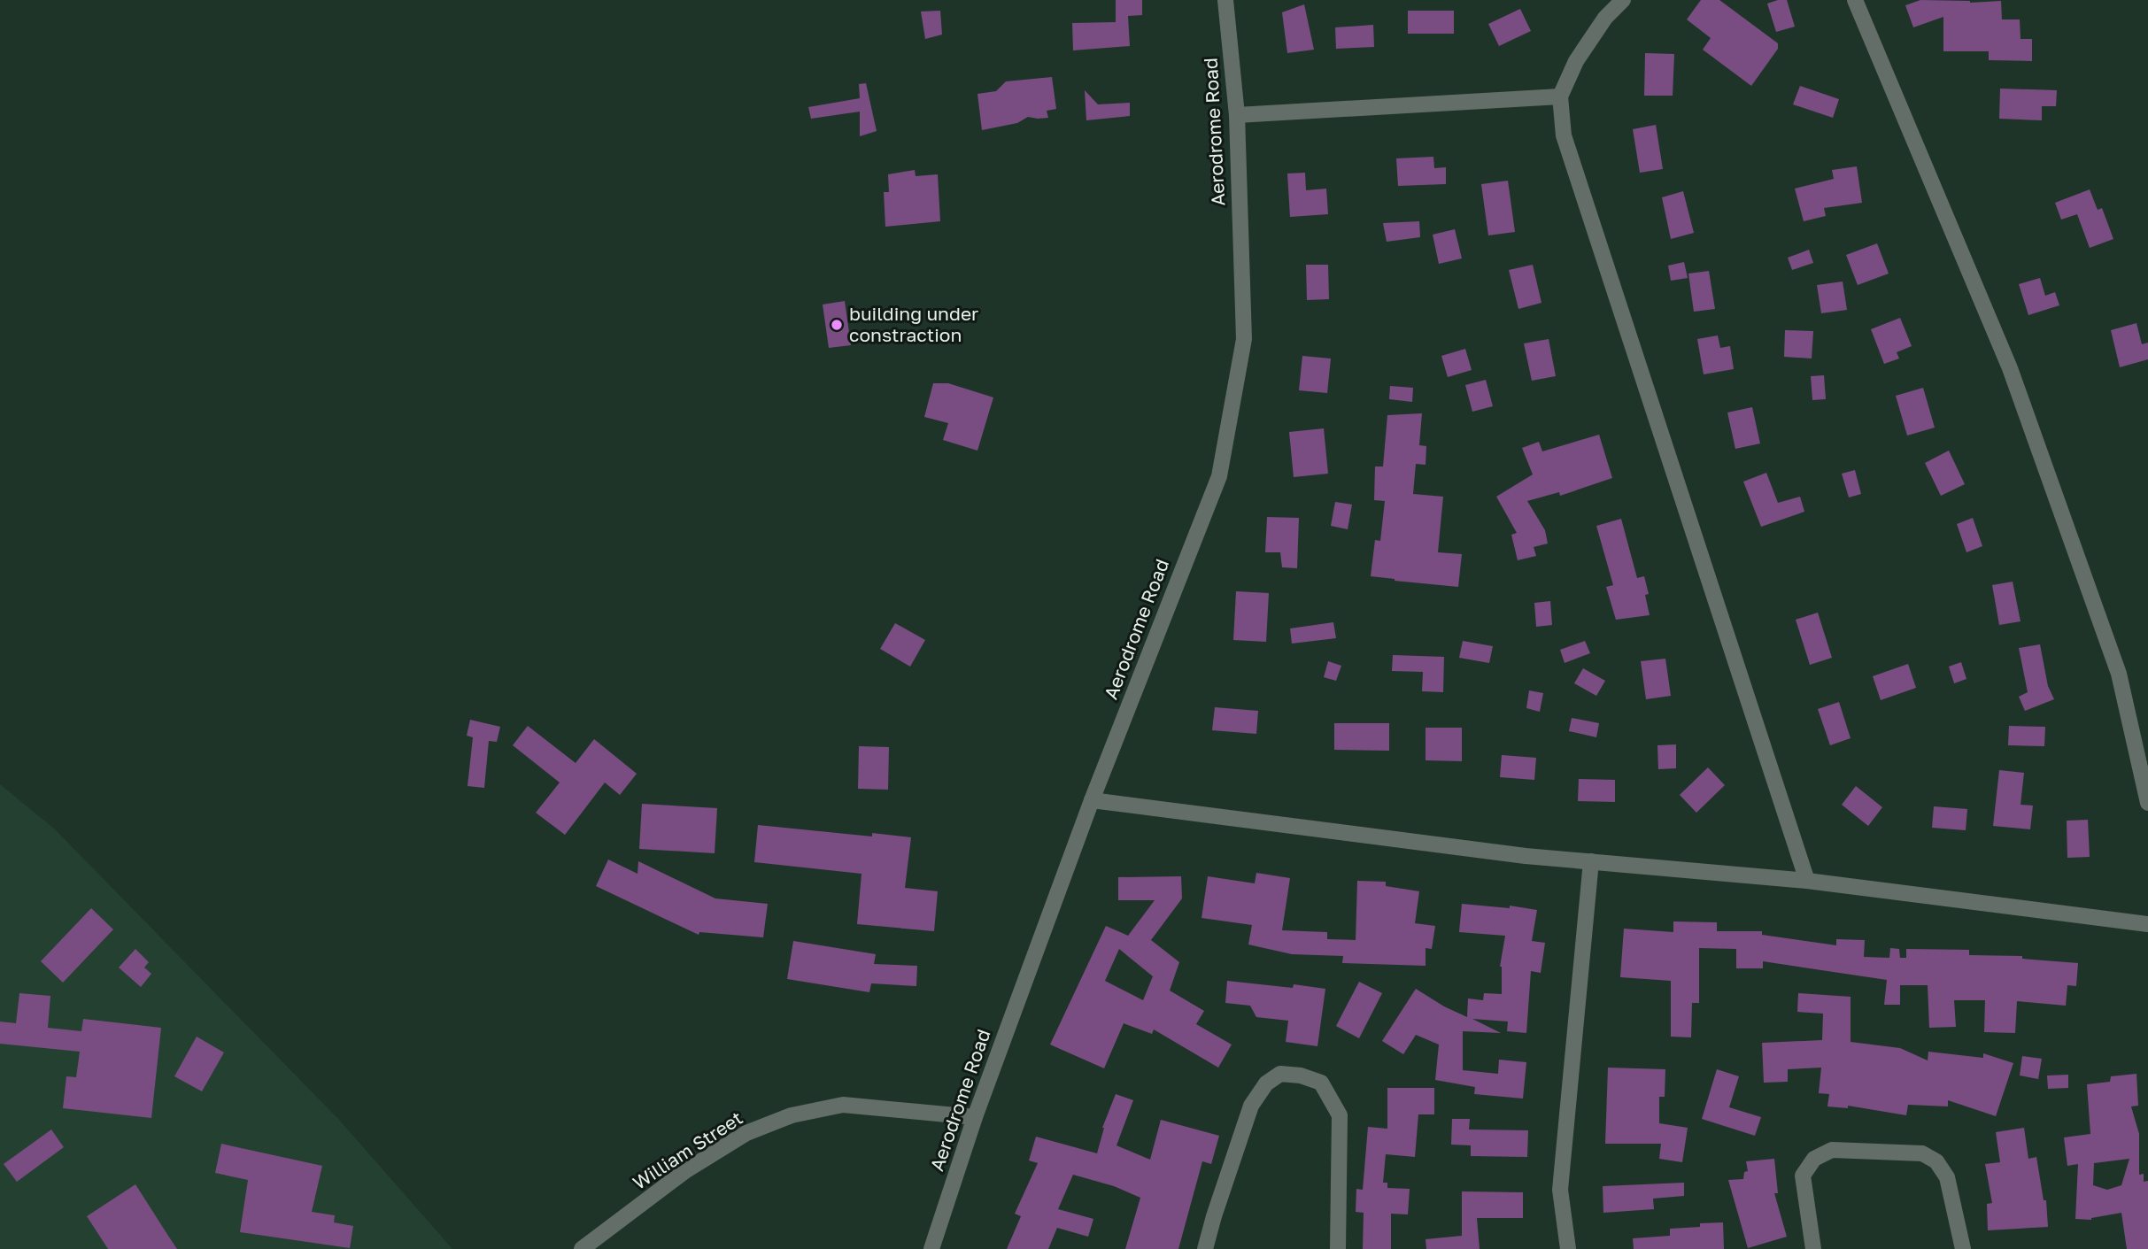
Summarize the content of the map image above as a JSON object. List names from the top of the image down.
{
  "streets": {
    "street": ["Aerodrome Road", "William Street"]
  },
  "crossings": [
    ["Aerodrome Road", "William Street"]
  ],
  "places": ["building under constraction"]
}
